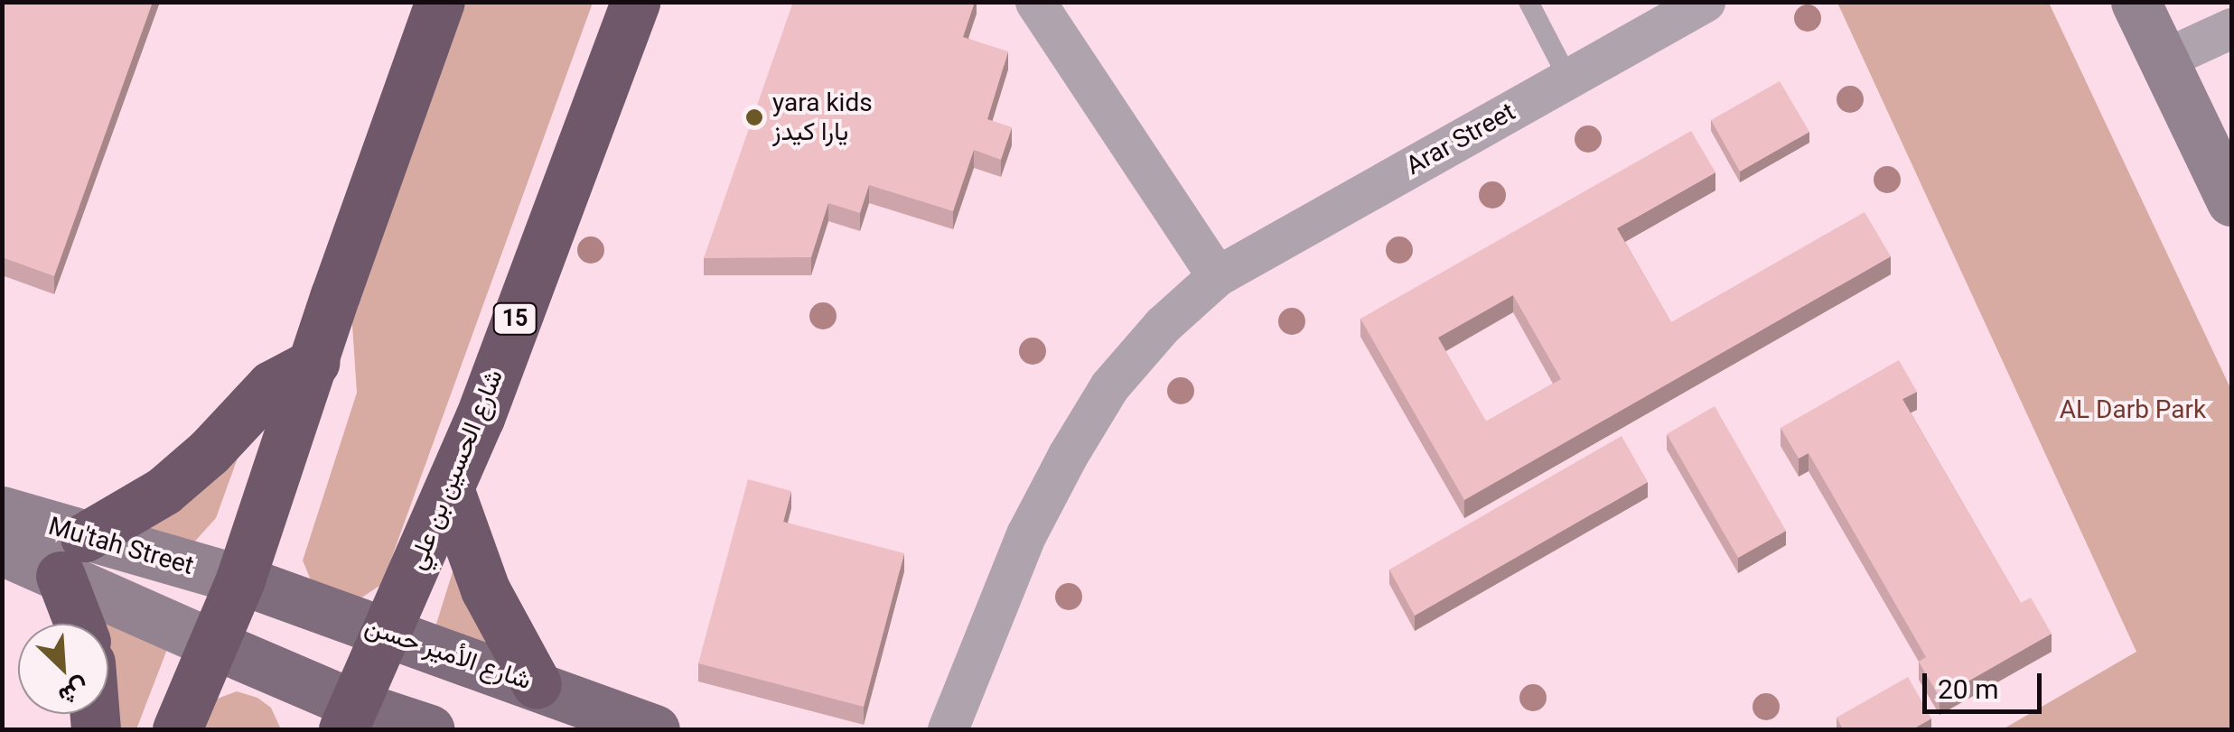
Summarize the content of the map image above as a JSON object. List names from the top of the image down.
{
  "streets": {
    "highway": ["15", "شارع الحسين بن علي"],
    "main road": ["Mu'tah Street", "شارع الأمير حسن"],
    "street": ["Arar Street"]
  },
  "crossings": [
    ["شارع الحسين بن علي", "شارع الأمير حسن"],
    ["Mu'tah Street", "شارع الأمير حسن"]
  ],
  "parks": ["AL Darb Park"],
  "places": ["yara kids يارا كيدز"],
  "scale_bar": "20 m",
  "north": "bottom right"
}
